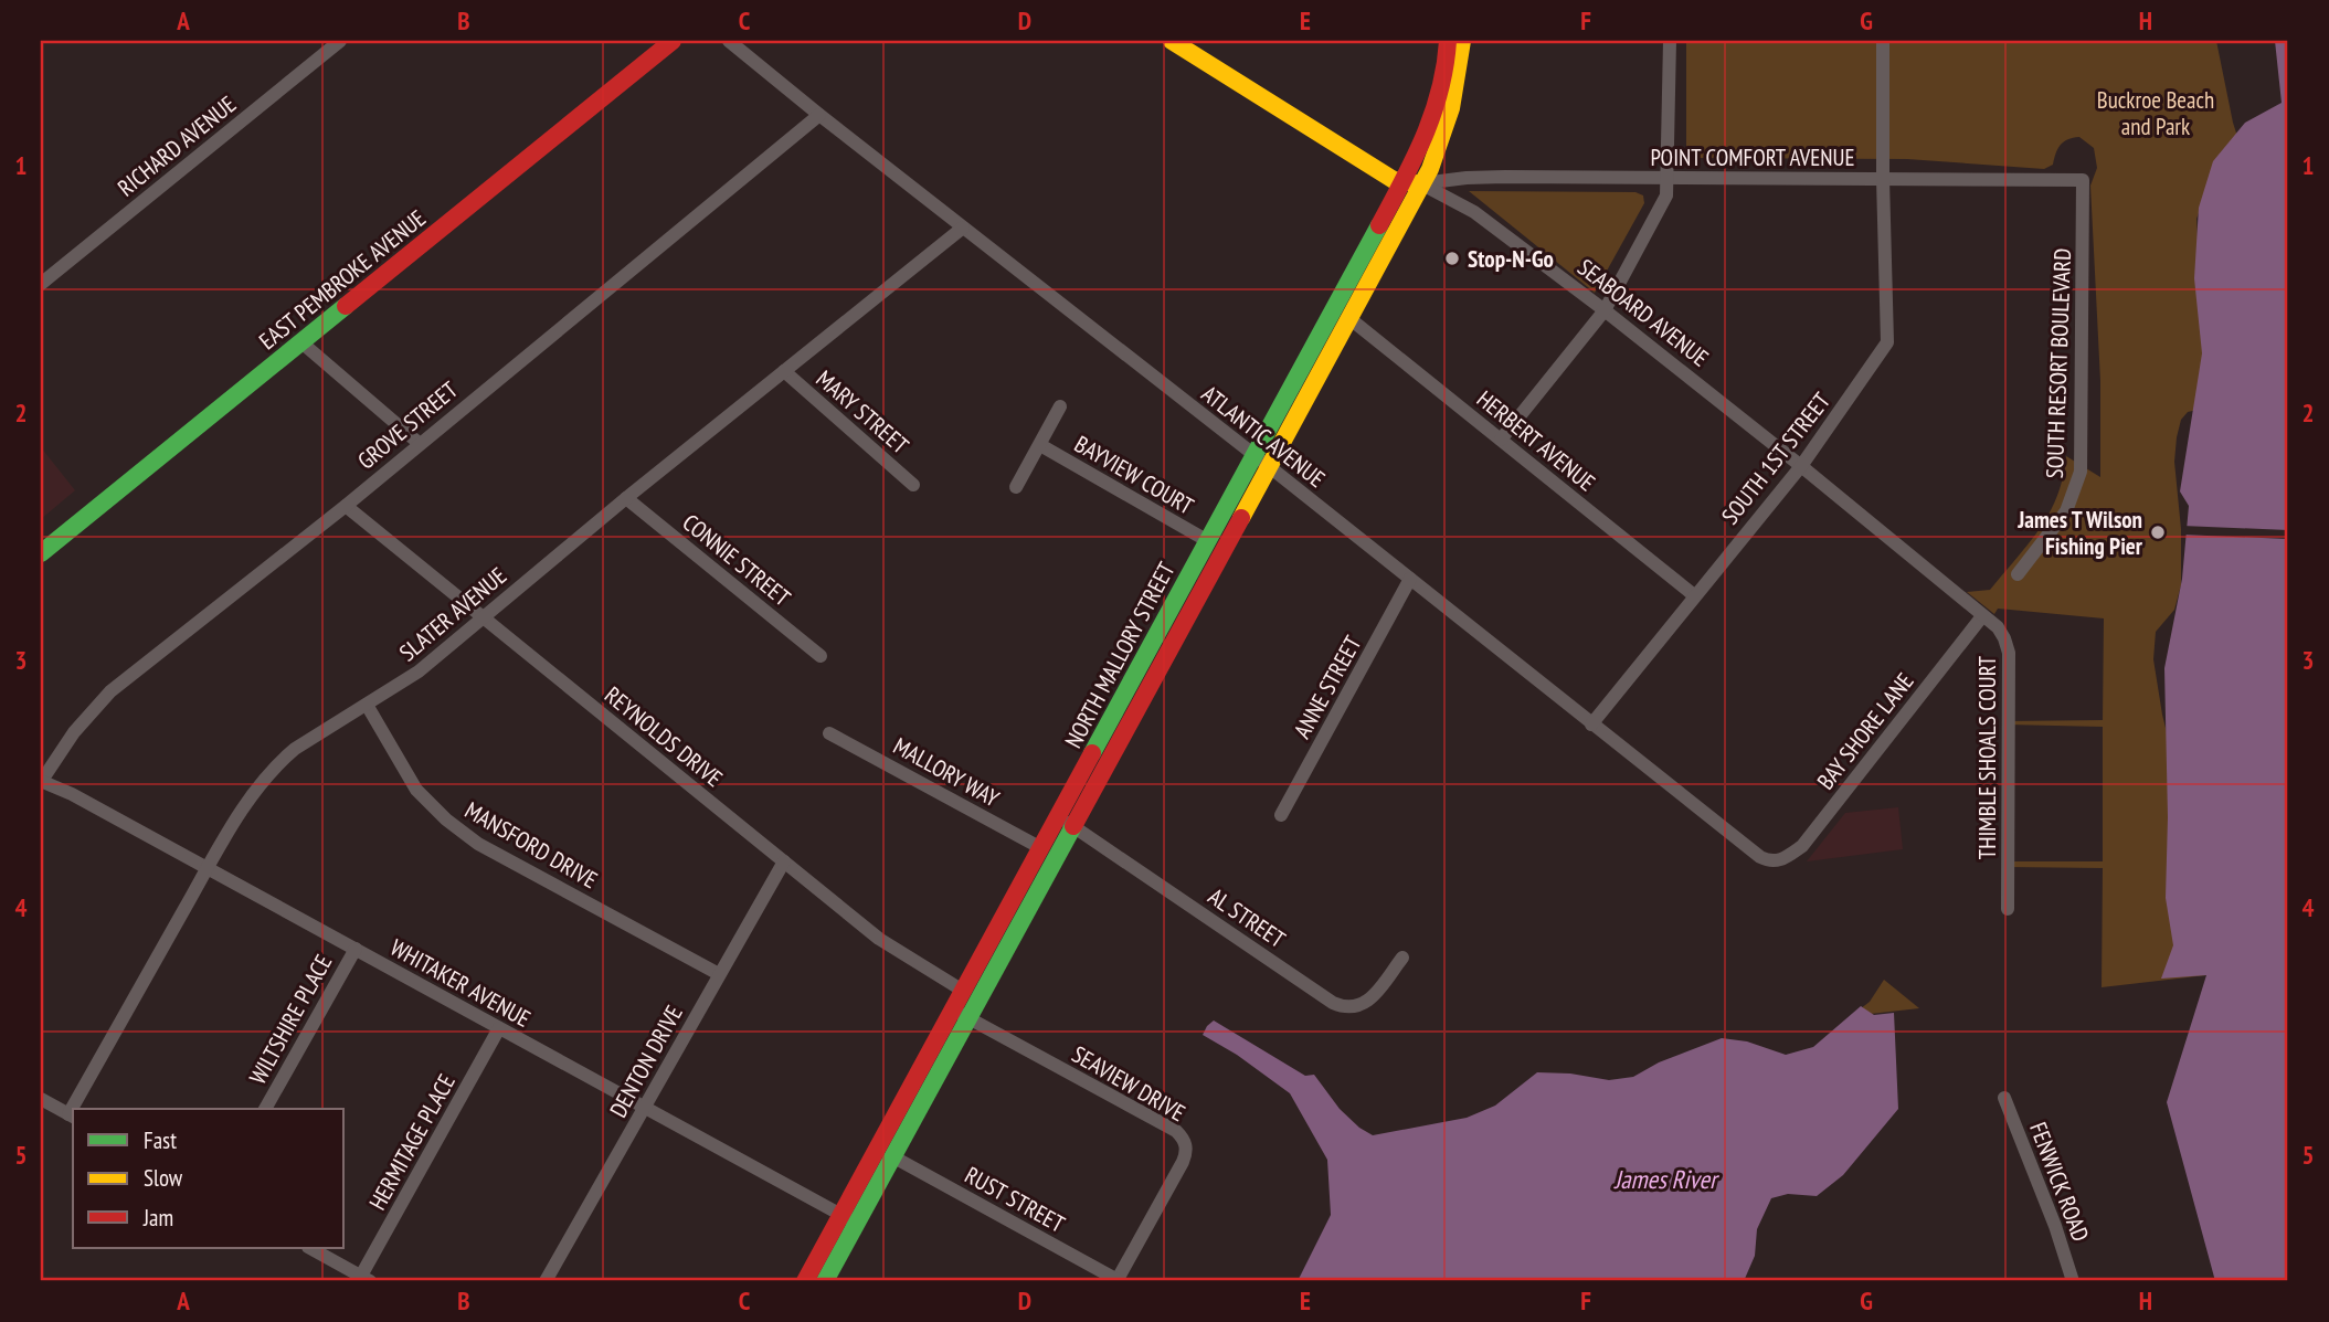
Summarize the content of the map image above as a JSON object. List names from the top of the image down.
{
  "streets": {
    "main road": ["EAST PEMBROKE AVENUE", "SEABOARD AVENUE", "NORTH MALLORY STREET"],
    "street": [
      "RICHARD AVENUE",
      "POINT COMFORT AVENUE",
      "SOUTH RESORT BOULEVARD",
      "MARY STREET",
      "GROVE STREET",
      "ATLANTIC AVENUE",
      "HERBERT AVENUE",
      "SOUTH 1ST STREET",
      "BAYVIEW COURT",
      "CONNIE STREET",
      "SLATER AVENUE",
      "ANNE STREET",
      "BAY SHORE LANE",
      "REYNOLDS DRIVE",
      "THIMBLE SHOALS COURT",
      "MALLORY WAY",
      "MANSFORD DRIVE",
      "AL STREET",
      "WHITAKER AVENUE",
      "WILTSHIRE PLACE",
      "DENTON DRIVE",
      "SEAVIEW DRIVE",
      "HERMITAGE PLACE",
      "FENWICK ROAD",
      "RUST STREET"
    ]
  },
  "crossings": [
    ["POINT COMFORT AVENUE", "SEABOARD AVENUE"],
    ["POINT COMFORT AVENUE", "SOUTH RESORT BOULEVARD"],
    ["POINT COMFORT AVENUE", "SOUTH 1ST STREET"],
    ["POINT COMFORT AVENUE", "NORTH MALLORY STREET"],
    ["SEABOARD AVENUE", "SOUTH 1ST STREET"],
    ["SEABOARD AVENUE", "NORTH MALLORY STREET"],
    ["SEABOARD AVENUE", "BAY SHORE LANE"],
    ["SEABOARD AVENUE", "THIMBLE SHOALS COURT"],
    ["MARY STREET", "SLATER AVENUE"],
    ["GROVE STREET", "ATLANTIC AVENUE"],
    ["GROVE STREET", "REYNOLDS DRIVE"],
    ["GROVE STREET", "WHITAKER AVENUE"],
    ["ATLANTIC AVENUE", "SOUTH 1ST STREET"],
    ["ATLANTIC AVENUE", "SLATER AVENUE"],
    ["ATLANTIC AVENUE", "NORTH MALLORY STREET"],
    ["ATLANTIC AVENUE", "ANNE STREET"],
    ["ATLANTIC AVENUE", "BAY SHORE LANE"],
    ["HERBERT AVENUE", "SOUTH 1ST STREET"],
    ["HERBERT AVENUE", "NORTH MALLORY STREET"],
    ["BAYVIEW COURT", "NORTH MALLORY STREET"],
    ["CONNIE STREET", "SLATER AVENUE"],
    ["SLATER AVENUE", "REYNOLDS DRIVE"],
    ["SLATER AVENUE", "MANSFORD DRIVE"],
    ["SLATER AVENUE", "WHITAKER AVENUE"],
    ["NORTH MALLORY STREET", "REYNOLDS DRIVE"],
    ["NORTH MALLORY STREET", "MALLORY WAY"],
    ["NORTH MALLORY STREET", "AL STREET"],
    ["NORTH MALLORY STREET", "WHITAKER AVENUE"],
    ["NORTH MALLORY STREET", "SEAVIEW DRIVE"],
    ["NORTH MALLORY STREET", "RUST STREET"],
    ["BAY SHORE LANE", "THIMBLE SHOALS COURT"],
    ["REYNOLDS DRIVE", "DENTON DRIVE"],
    ["MANSFORD DRIVE", "DENTON DRIVE"],
    ["WHITAKER AVENUE", "WILTSHIRE PLACE"],
    ["WHITAKER AVENUE", "DENTON DRIVE"],
    ["WHITAKER AVENUE", "HERMITAGE PLACE"],
    ["SEAVIEW DRIVE", "RUST STREET"]
  ],
  "water": ["James River"],
  "parks": ["Buckroe Beach and Park"],
  "places": ["Stop-N-Go", "James T Wilson Fishing Pier"],
  "legend": ["Fast", "Slow", "Jam"],
  "grid": {
    "columns": [
      "A",
      "B",
      "C",
      "D",
      "E",
      "F",
      "G",
      "H"
    ],
    "rows": [
      "1",
      "2",
      "3",
      "4",
      "5"
    ]
  }
}
